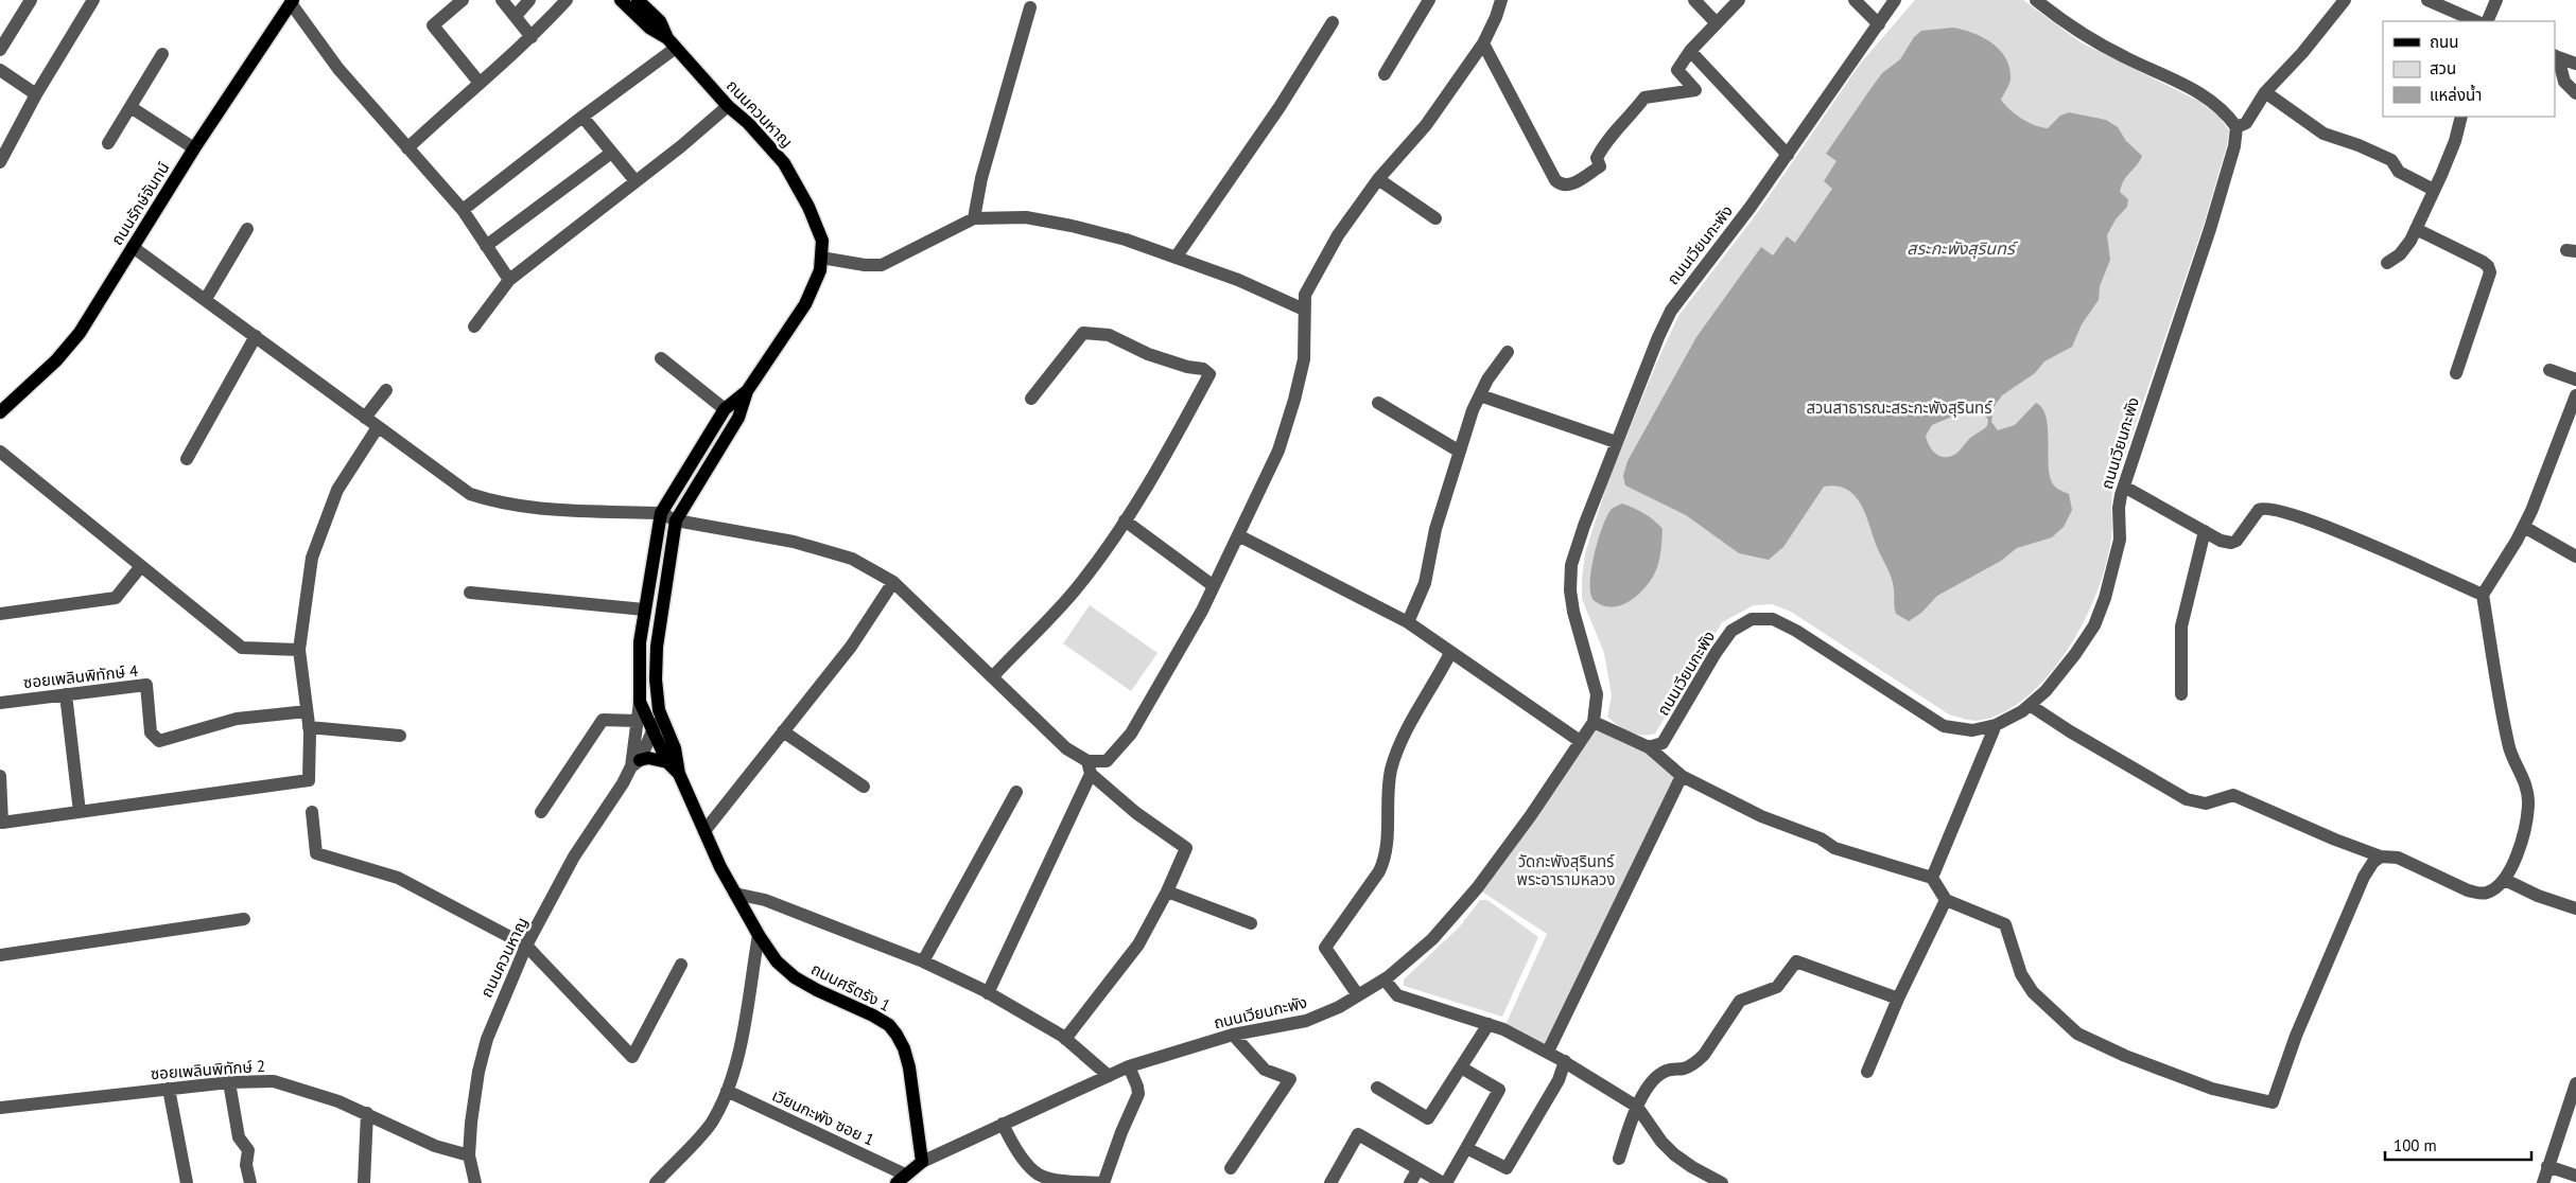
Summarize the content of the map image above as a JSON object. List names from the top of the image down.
{
  "streets": {
    "main road": [
      "ถนนควนหาญ",
      "ถนนรักษ์จันทน์",
      "ถนนเวียนกะพัง",
      "ถนนศรีตรัง 1"
    ],
    "street": ["ซอยเพลินพิทักษ์ 4", "ซอยเพลินพิทักษ์ 2", "เวียนกะพัง ซอย 1"]
  },
  "crossings": [
    ["ถนนควนหาญ", "ถนนศรีตรัง 1"],
    ["ถนนควนหาญ", "ซอยเพลินพิทักษ์ 2"],
    ["ถนนเวียนกะพัง", "ถนนศรีตรัง 1"],
    ["ถนนเวียนกะพัง", "เวียนกะพัง ซอย 1"]
  ],
  "water": ["สระกะพังสุรินทร์"],
  "parks": ["สวนสาธารณะสระกะพังสุรินทร์", "วัดกะพังสุรินทร์ พระอารามหลวง"],
  "legend": ["ถนน", "สวน", "แหล่งน้ำ"],
  "scale_bar": "100 m"
}
